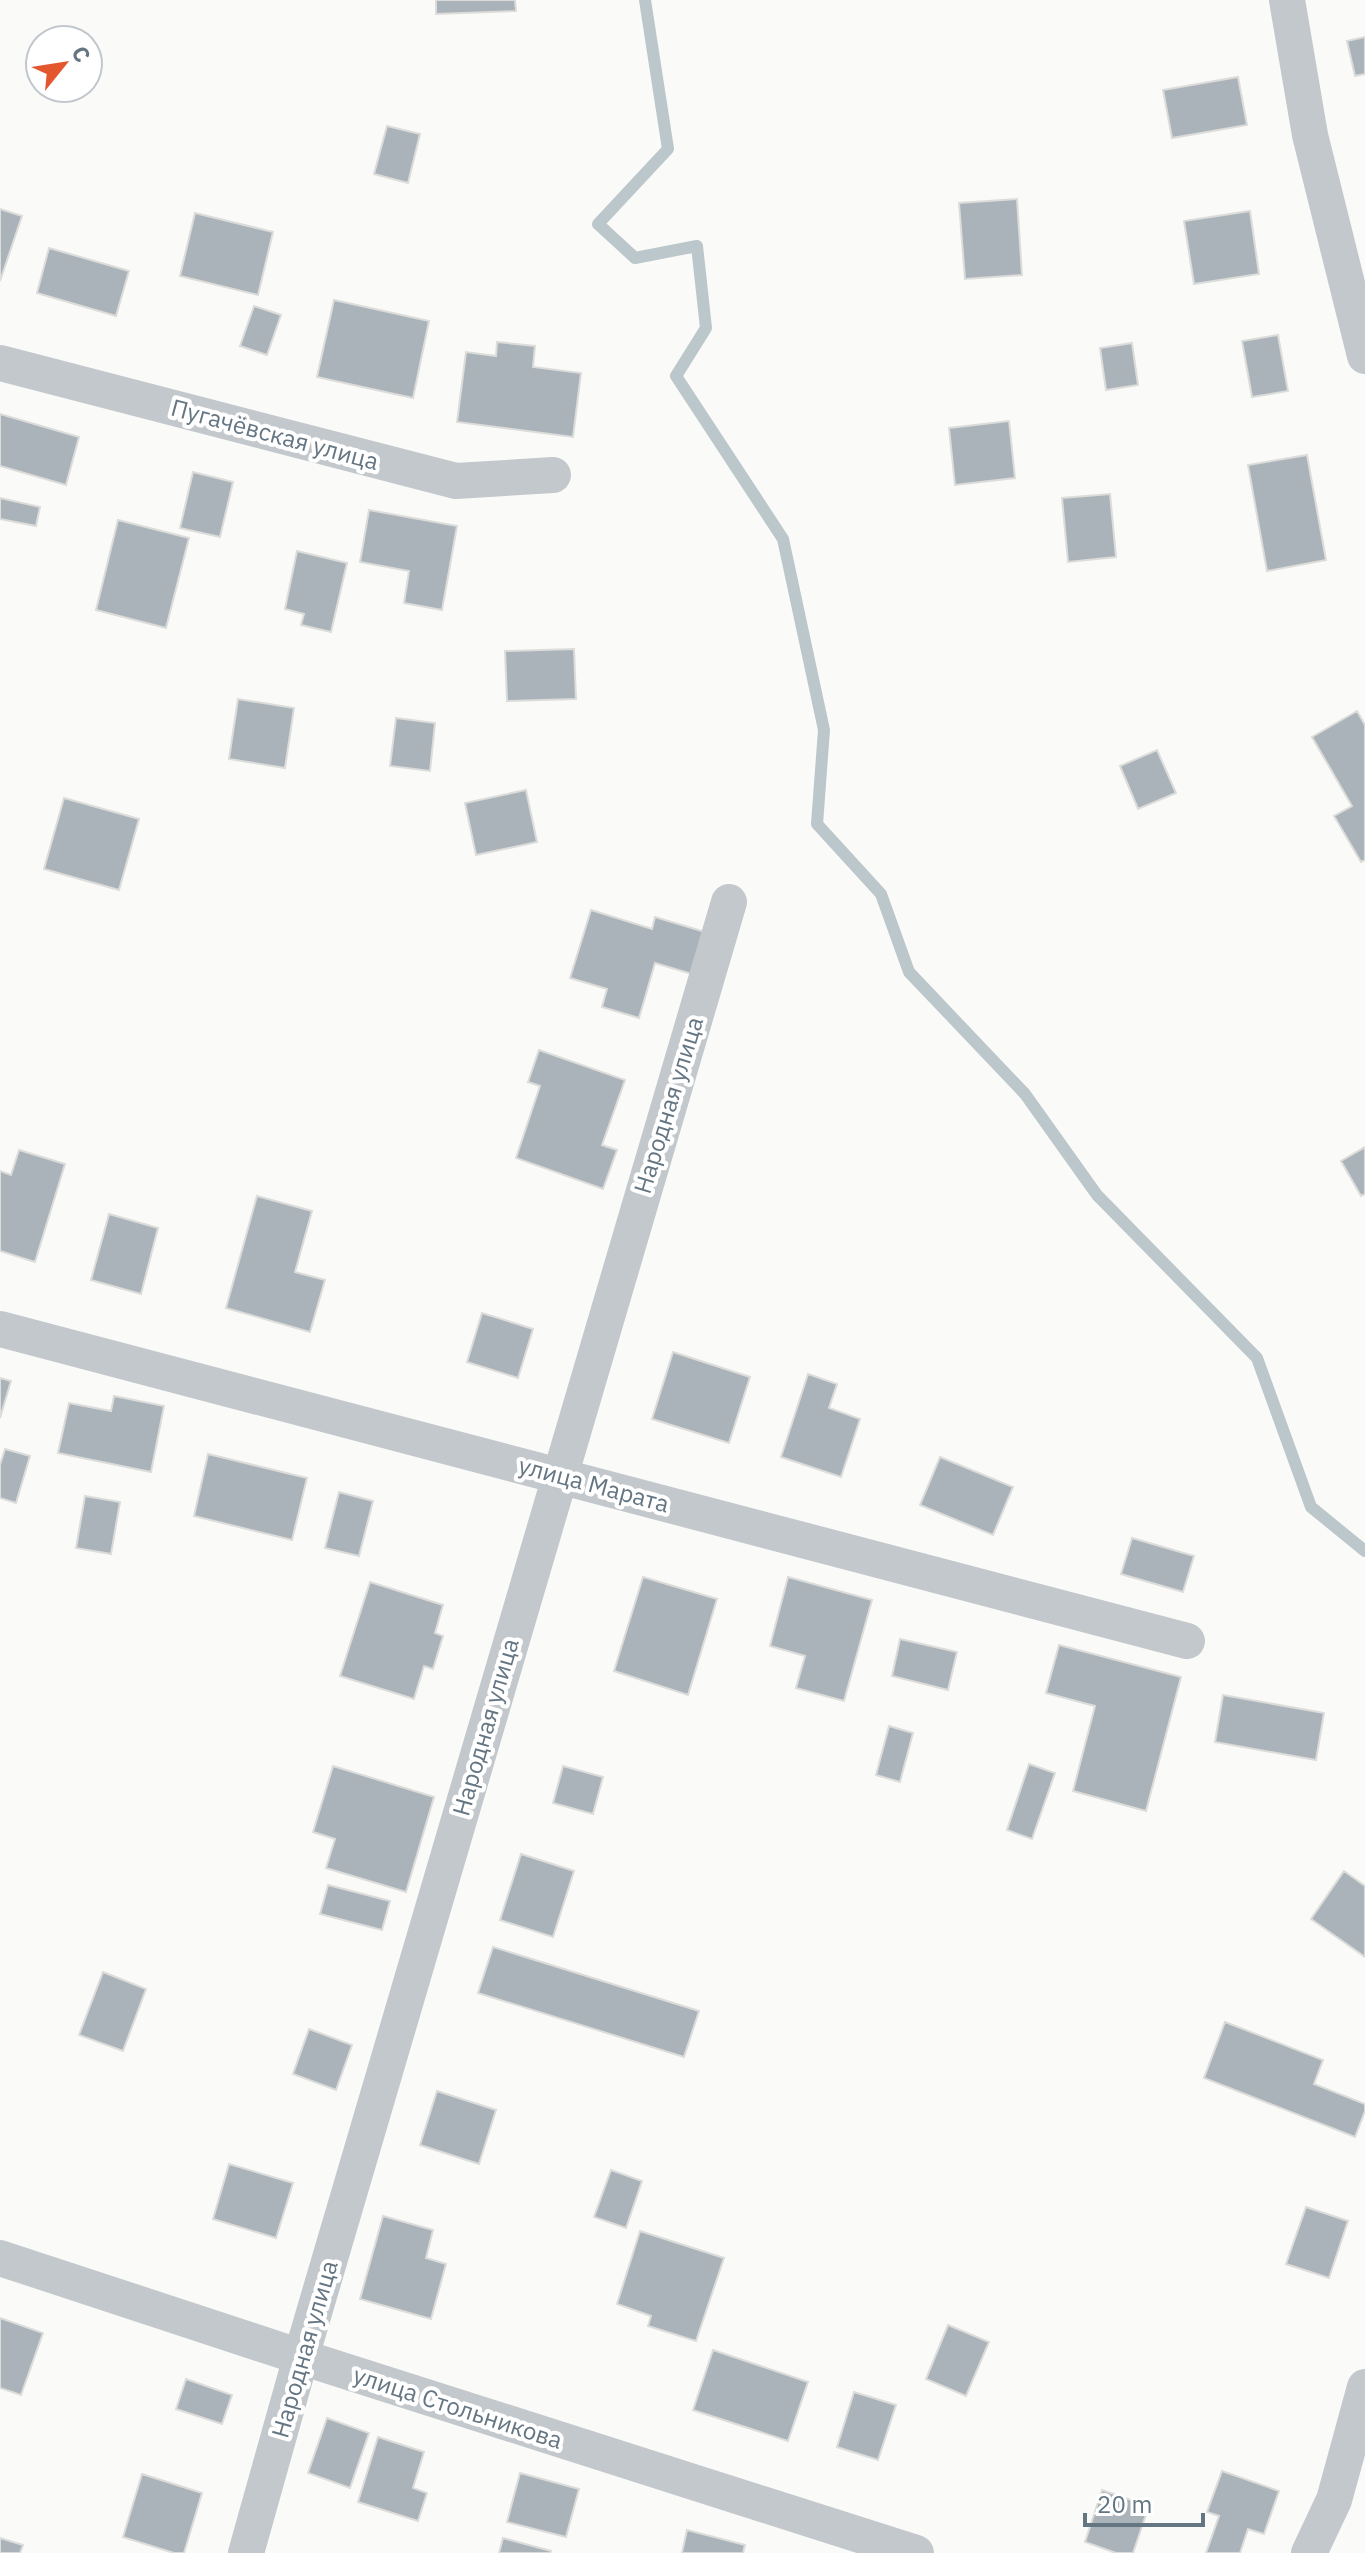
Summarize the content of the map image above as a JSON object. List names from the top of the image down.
{
  "streets": {
    "street": [
      "Пугачёвская улица",
      "Народная улица",
      "улица Марата",
      "улица Стольникова"
    ]
  },
  "crossings": [
    ["Народная улица", "улица Марата"],
    ["Народная улица", "улица Стольникова"]
  ],
  "scale_bar": "20 m",
  "north": "top right"
}
